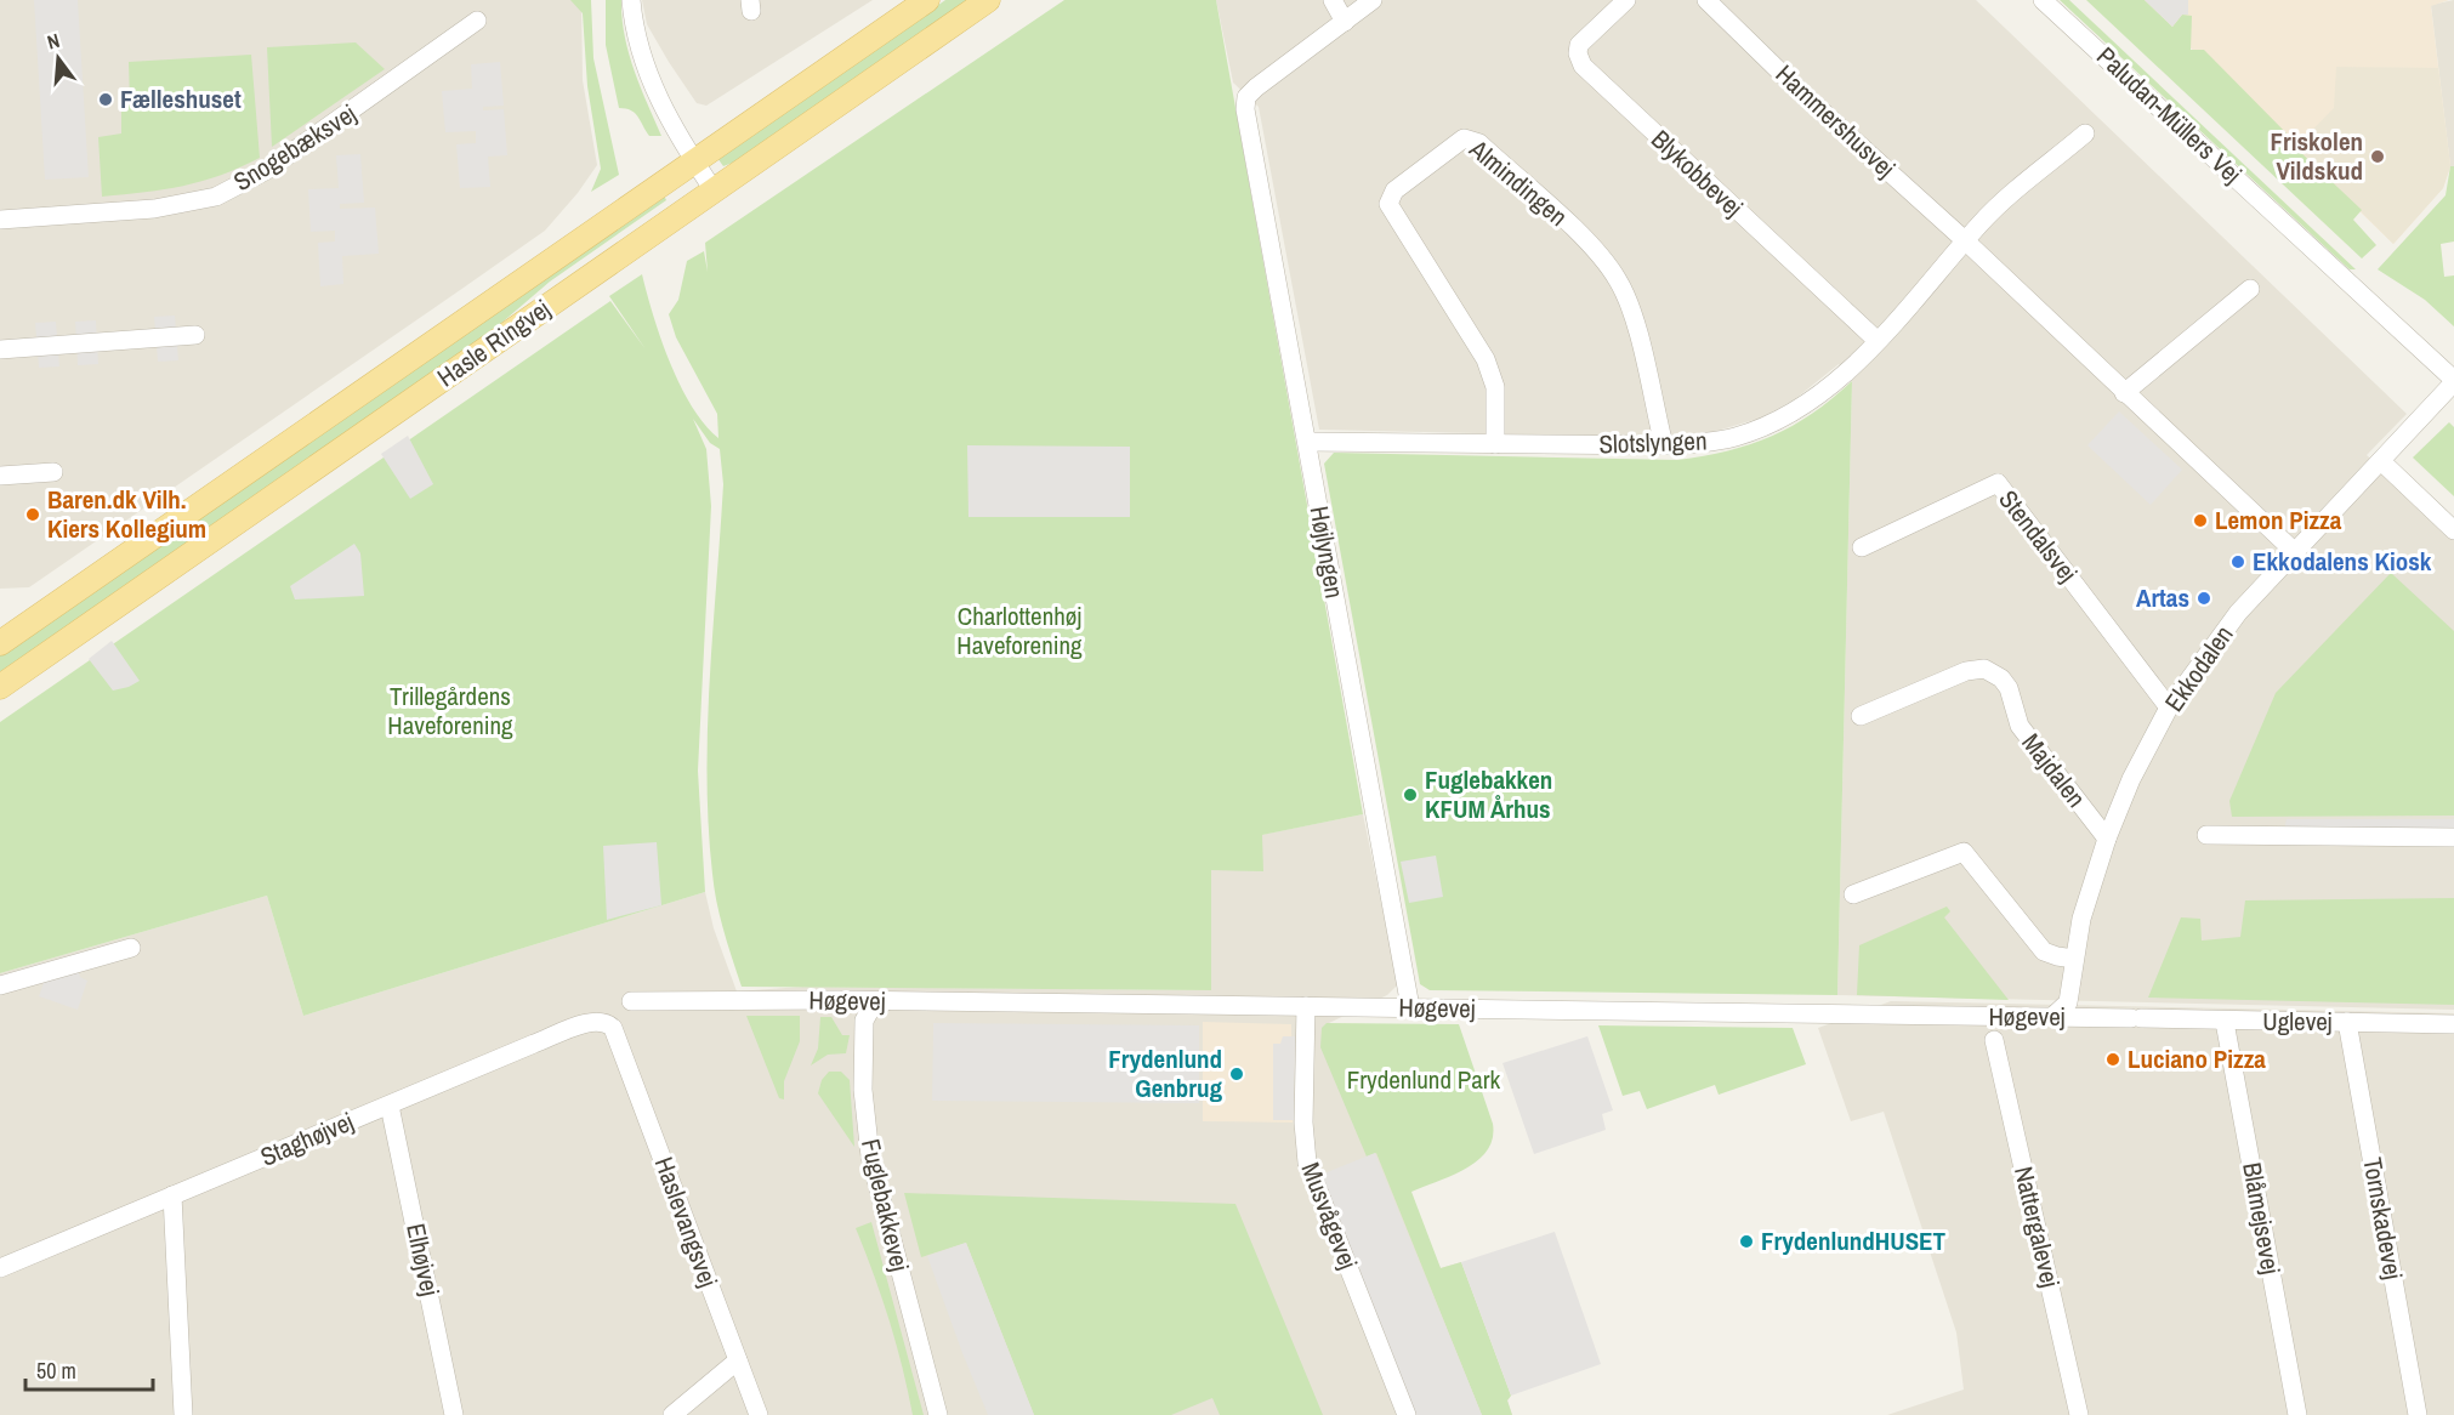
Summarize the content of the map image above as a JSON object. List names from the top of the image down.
{
  "streets": {
    "main road": ["Hasle Ringvej"],
    "street": [
      "Paludan-Müllers Vej",
      "Hammershusvej",
      "Snogebæksvej",
      "Blykobbevej",
      "Almindingen",
      "Slotslyngen",
      "Stendalsvej",
      "Højlyngen",
      "Ekkodalen",
      "Majdalen",
      "Høgevej",
      "Uglevej",
      "Staghøjvej",
      "Fuglebakkevej",
      "Musvågevej",
      "Blåmejsevej",
      "Tornskadevej",
      "Haslevangsvej",
      "Nattergalevej",
      "Elhøjvej"
    ]
  },
  "crossings": [
    ["Paludan-Müllers Vej", "Ekkodalen"],
    ["Hammershusvej", "Slotslyngen"],
    ["Hammershusvej", "Ekkodalen"],
    ["Blykobbevej", "Slotslyngen"],
    ["Almindingen", "Slotslyngen"],
    ["Slotslyngen", "Højlyngen"],
    ["Stendalsvej", "Ekkodalen"],
    ["Højlyngen", "Høgevej"],
    ["Ekkodalen", "Majdalen"],
    ["Ekkodalen", "Høgevej"],
    ["Høgevej", "Uglevej"],
    ["Høgevej", "Fuglebakkevej"],
    ["Høgevej", "Musvågevej"],
    ["Uglevej", "Blåmejsevej"],
    ["Uglevej", "Tornskadevej"],
    ["Staghøjvej", "Haslevangsvej"],
    ["Staghøjvej", "Elhøjvej"]
  ],
  "parks": ["Charlottenhøj Haveforening", "Trillegårdens Haveforening", "Frydenlund Park"],
  "places": [
    "Fælleshuset",
    "Friskolen Vildskud",
    "Baren.dk Vilh. Kiers Kollegium",
    "Lemon Pizza",
    "Ekkodalens Kiosk",
    "Artas",
    "Fuglebakken KFUM Århus",
    "Luciano Pizza",
    "Frydenlund Genbrug",
    "FrydenlundHUSET"
  ],
  "scale_bar": "50 m",
  "north": "top"
}
